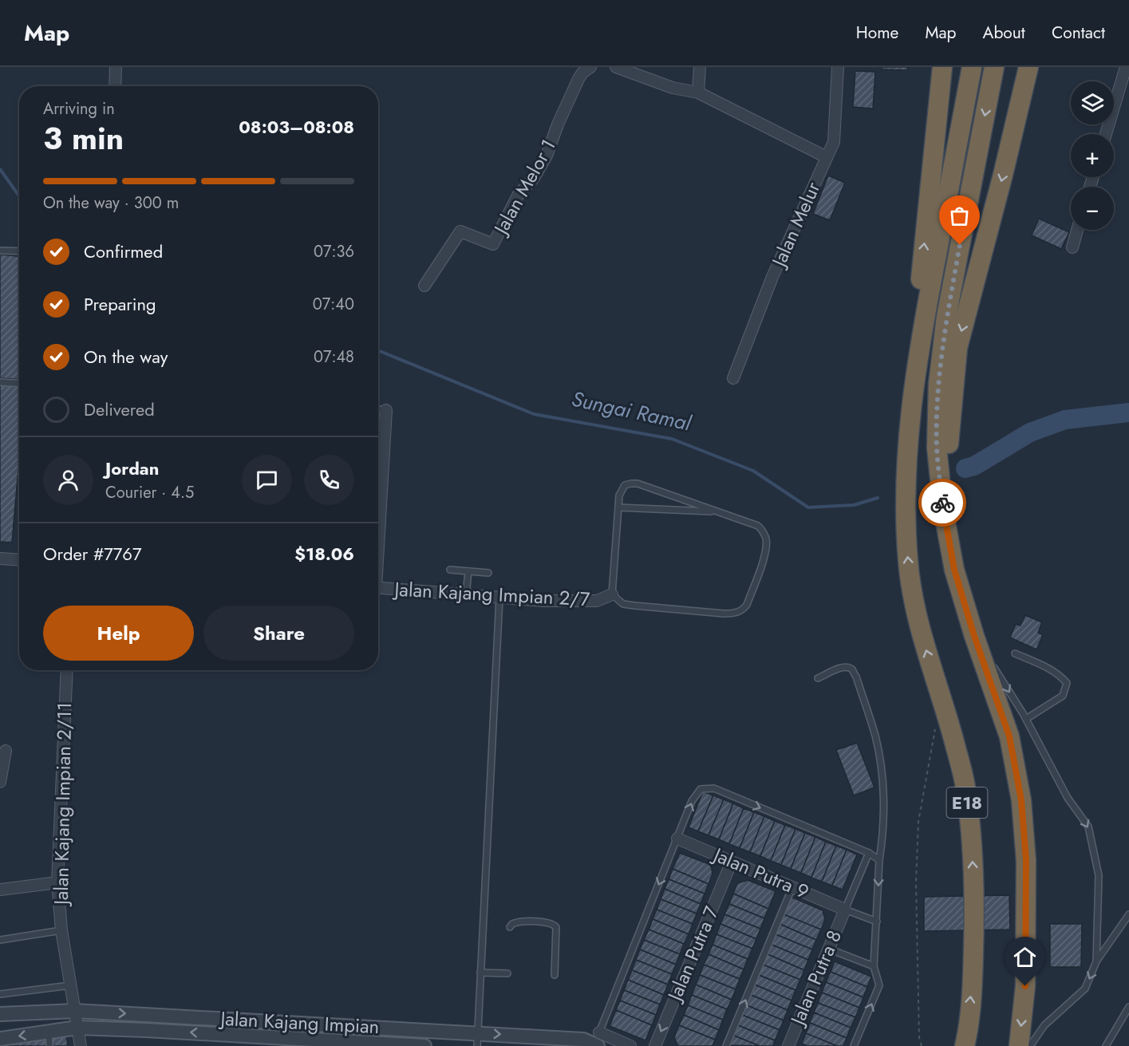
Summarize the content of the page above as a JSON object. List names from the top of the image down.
{
  "streets": {
    "highway": ["E18"],
    "street": [
      "Jalan Melor 1",
      "Jalan Melur",
      "Jalan Kajang Impian 2/7",
      "Jalan Kajang Impian 2/11",
      "Jalan Putra 9",
      "Jalan Putra 7",
      "Jalan Putra 8",
      "Jalan Kajang Impian"
    ]
  },
  "crossings": [
    ["Jalan Kajang Impian 2/11", "Jalan Kajang Impian"],
    ["Jalan Putra 9", "Jalan Putra 7"],
    ["Jalan Putra 9", "Jalan Putra 8"]
  ],
  "one_way": ["Jalan Putra 7"],
  "water": ["Sungai Ramal"],
  "page": {
    "header": "Map",
    "nav": [
      "Home",
      "Map",
      "About",
      "Contact"
    ],
    "map_buttons": ["+", "−"],
    "heading": ["3 min", "Arriving in", "08:03–08:08"],
    "panel": [
      "Jordan",
      "Courier · 4.5",
      "Order #7767",
      "$18.06"
    ],
    "bar": "On the way · 300 m",
    "list": [
      ["Confirmed", "07:36"],
      ["Preparing", "07:40"],
      ["On the way", "07:48"],
      "Delivered"
    ],
    "buttons": ["Help", "Share"]
  }
}
